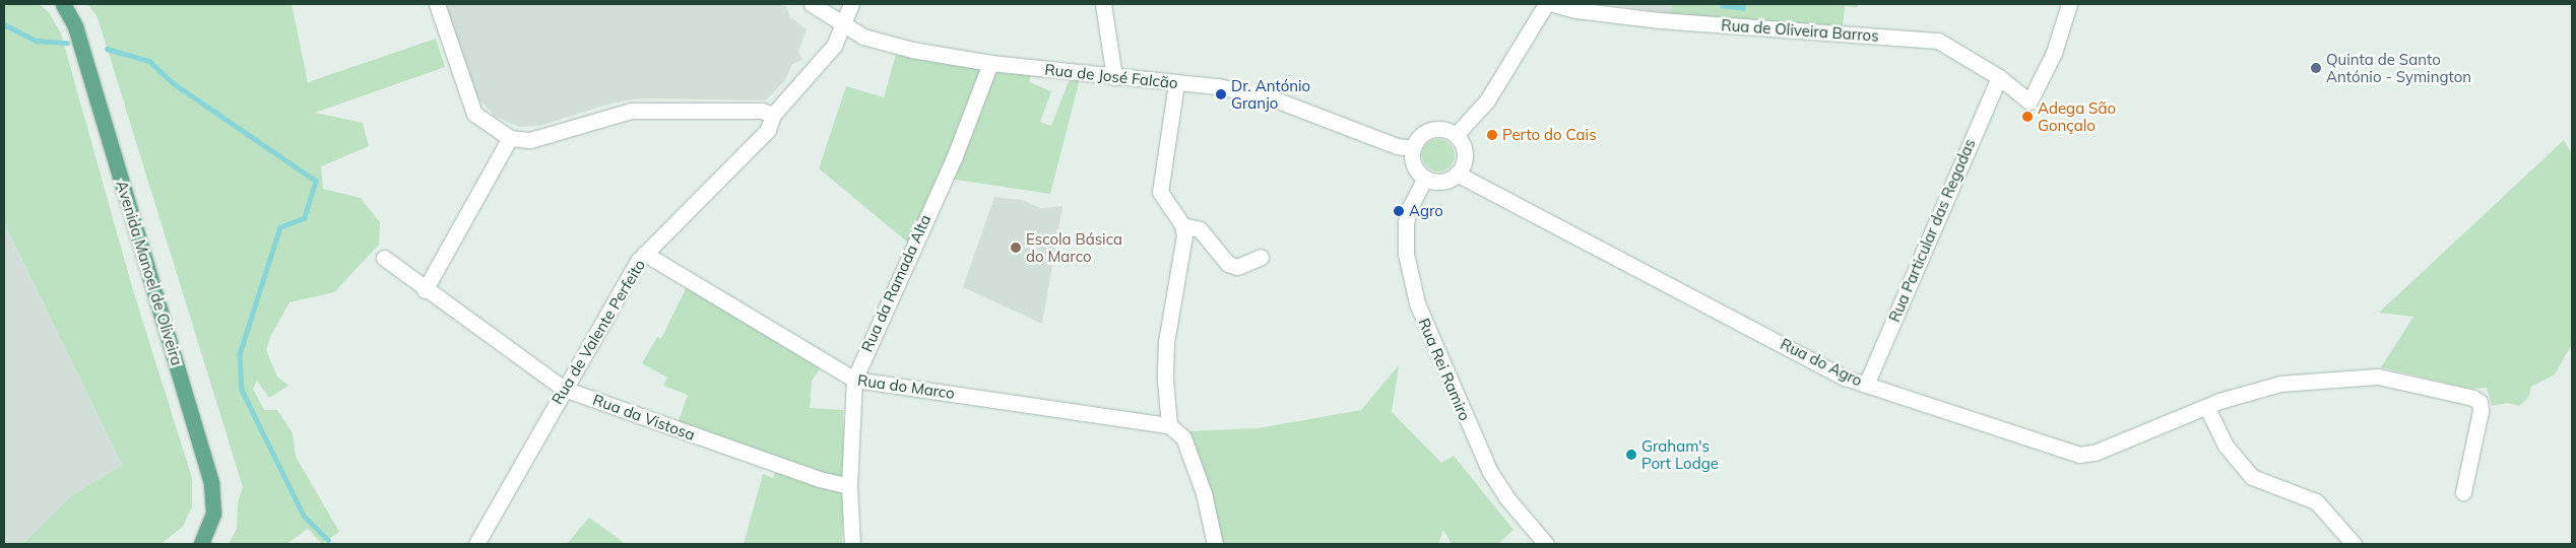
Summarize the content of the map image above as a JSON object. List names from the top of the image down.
{
  "streets": {
    "main road": ["Avenida Manoel de Oliveira"],
    "street": [
      "Rua de Oliveira Barros",
      "Rua de José Falcão",
      "Rua Particular das Regadas",
      "Rua da Ramada Alta",
      "Rua de Valente Perfeito",
      "Rua do Agro",
      "Rua Rei Ramiro",
      "Rua do Marco",
      "Rua da Vistosa"
    ]
  },
  "crossings": [
    ["Rua de Oliveira Barros", "Rua Particular das Regadas"],
    ["Rua de José Falcão", "Rua da Ramada Alta"],
    ["Rua de José Falcão", "Rua de Valente Perfeito"],
    ["Rua de José Falcão", "Rua do Agro"],
    ["Rua de José Falcão", "Rua Rei Ramiro"],
    ["Rua Particular das Regadas", "Rua do Agro"],
    ["Rua da Ramada Alta", "Rua do Marco"],
    ["Rua da Ramada Alta", "Rua da Vistosa"],
    ["Rua de Valente Perfeito", "Rua do Marco"],
    ["Rua de Valente Perfeito", "Rua da Vistosa"],
    ["Rua do Agro", "Rua Rei Ramiro"]
  ],
  "places": [
    "Quinta de Santo António - Symington",
    "Dr. António Granjo",
    "Adega São Gonçalo",
    "Perto do Cais",
    "Agro",
    "Escola Básica do Marco",
    "Graham's Port Lodge"
  ]
}
